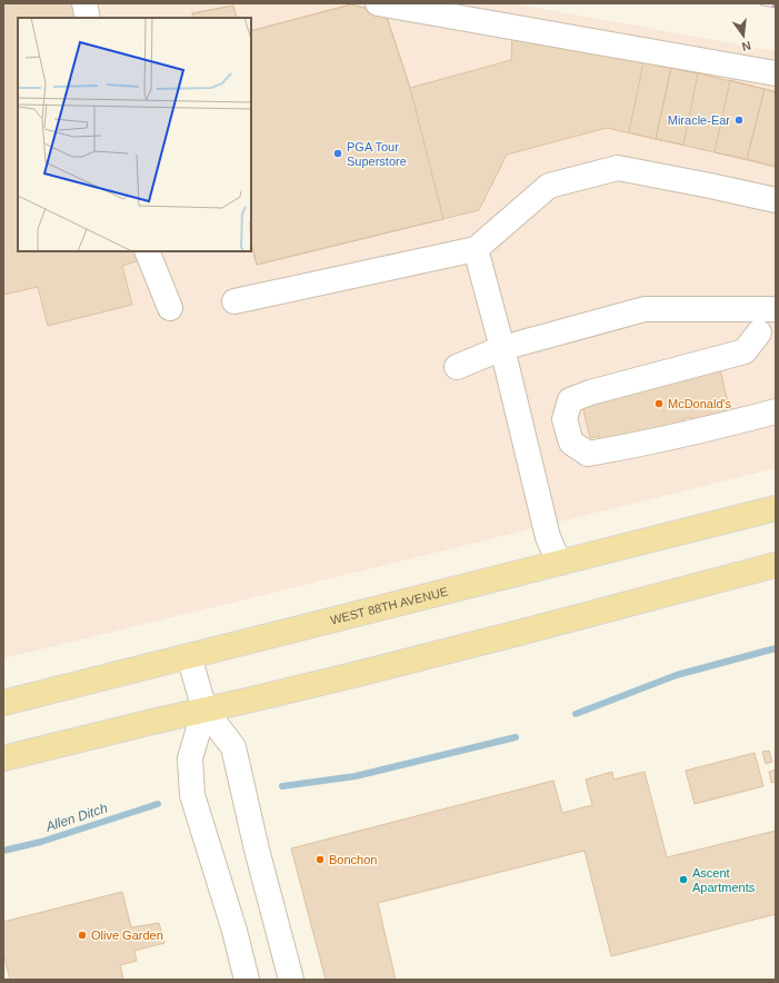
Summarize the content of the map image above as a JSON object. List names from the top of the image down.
{
  "streets": {
    "main road": ["WEST 88TH AVENUE"]
  },
  "water": ["Allen Ditch"],
  "places": [
    "Miracle-Ear",
    "PGA Tour Superstore",
    "McDonald's",
    "Bonchon",
    "Ascent Apartments",
    "Olive Garden"
  ],
  "north": "bottom"
}
